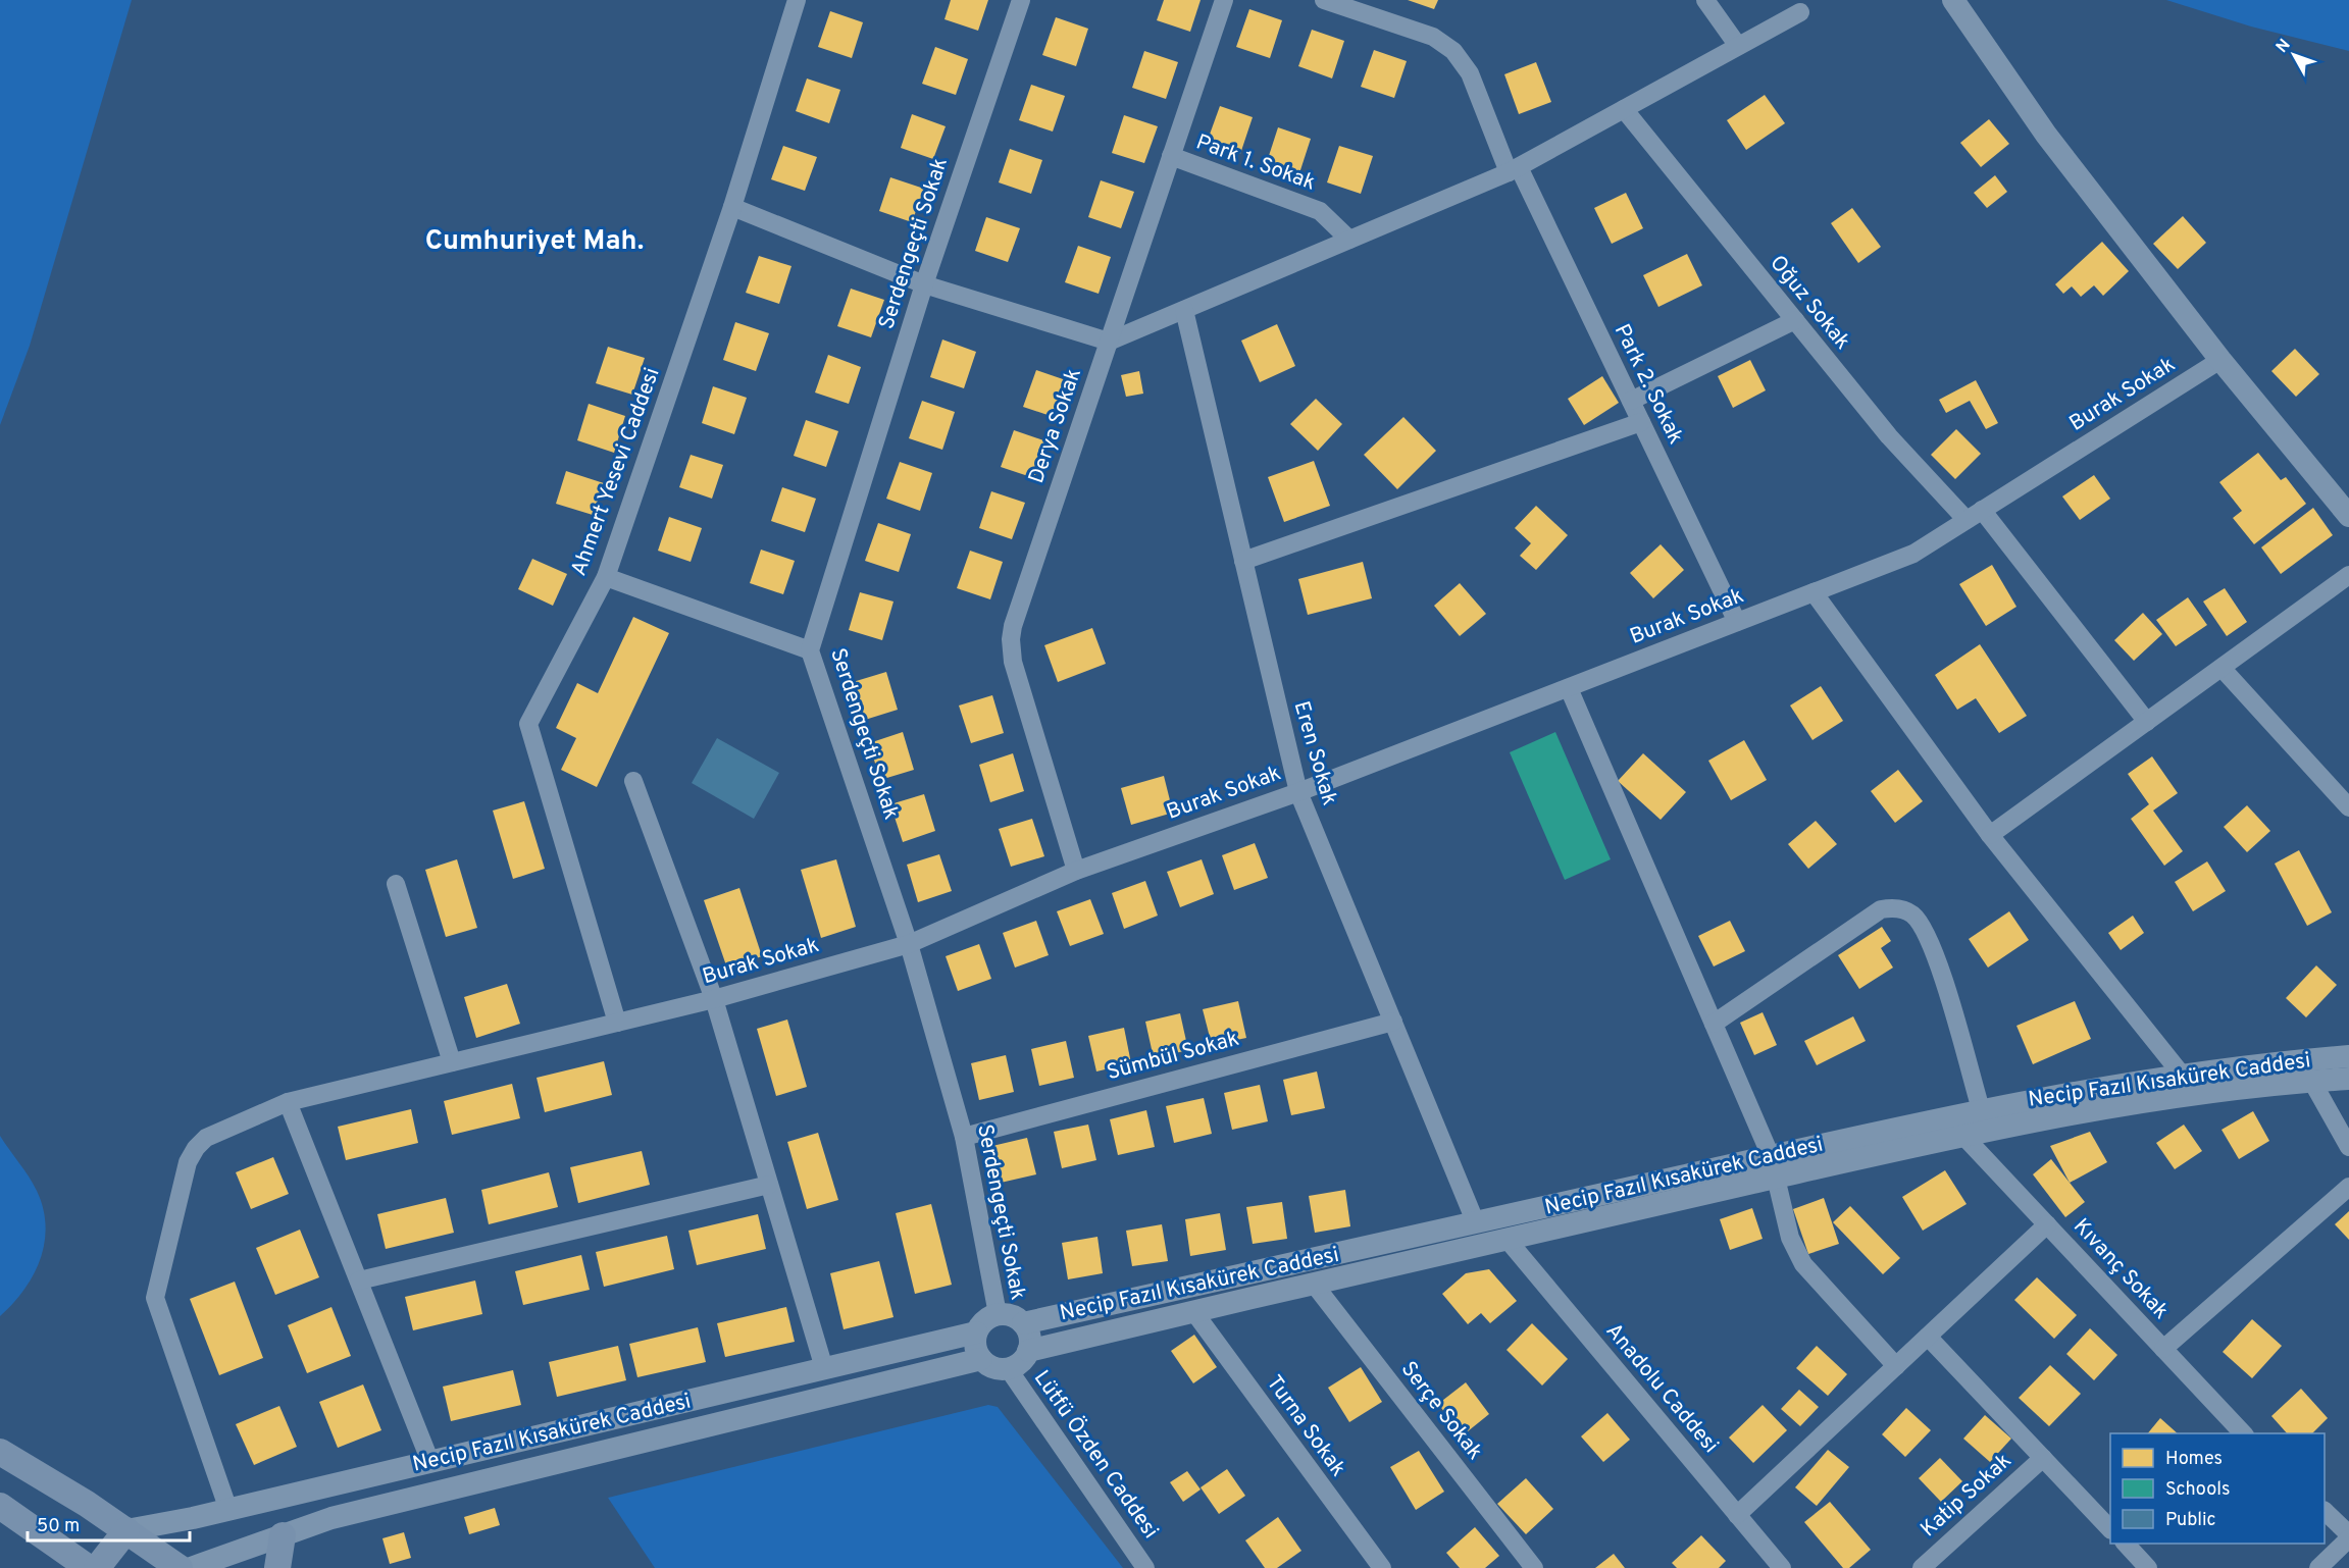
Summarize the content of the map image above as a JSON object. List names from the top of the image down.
{
  "streets": {
    "street": [
      "Park 1. Sokak",
      "Serdengeçti Sokak",
      "Oğuz Sokak",
      "Park 2. Sokak",
      "Burak Sokak",
      "Derya Sokak",
      "Ahmert Yesevi Caddesi",
      "Eren Sokak",
      "Sümbül Sokak",
      "Necip Fazıl Kısakürek Caddesi",
      "Kıvanç Sokak",
      "Anadolu Caddesi",
      "Serçe Sokak",
      "Turna Sokak",
      "Lütfü Özden Caddesi",
      "Katip Sokak"
    ]
  },
  "crossings": [
    ["Park 1. Sokak", "Derya Sokak"],
    ["Serdengeçti Sokak", "Burak Sokak"],
    ["Serdengeçti Sokak", "Sümbül Sokak"],
    ["Serdengeçti Sokak", "Necip Fazıl Kısakürek Caddesi"],
    ["Serdengeçti Sokak", "Lütfü Özden Caddesi"],
    ["Oğuz Sokak", "Burak Sokak"],
    ["Park 2. Sokak", "Burak Sokak"],
    ["Burak Sokak", "Derya Sokak"],
    ["Burak Sokak", "Ahmert Yesevi Caddesi"],
    ["Burak Sokak", "Eren Sokak"],
    ["Burak Sokak", "Necip Fazıl Kısakürek Caddesi"],
    ["Eren Sokak", "Sümbül Sokak"],
    ["Eren Sokak", "Necip Fazıl Kısakürek Caddesi"],
    ["Necip Fazıl Kısakürek Caddesi", "Kıvanç Sokak"],
    ["Necip Fazıl Kısakürek Caddesi", "Anadolu Caddesi"],
    ["Necip Fazıl Kısakürek Caddesi", "Serçe Sokak"],
    ["Necip Fazıl Kısakürek Caddesi", "Turna Sokak"],
    ["Necip Fazıl Kısakürek Caddesi", "Lütfü Özden Caddesi"]
  ],
  "districts": ["Cumhuriyet Mah."],
  "legend": ["Homes", "Schools", "Public"],
  "scale_bar": "50 m",
  "north": "top left"
}
